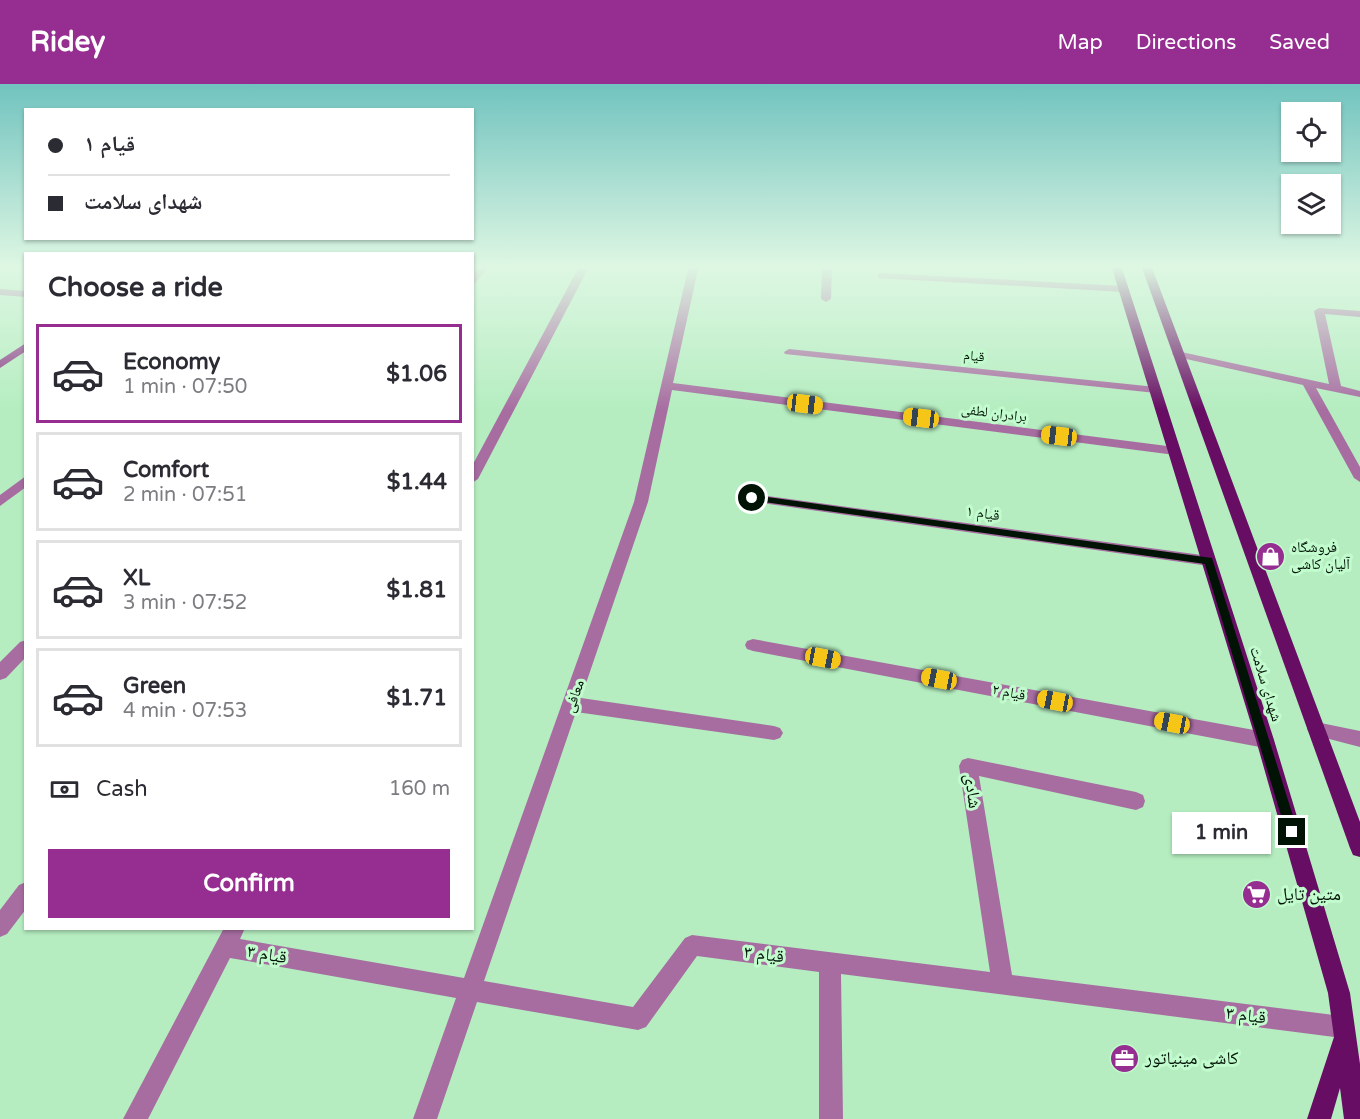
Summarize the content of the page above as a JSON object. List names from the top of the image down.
{
  "streets": {
    "main road": ["شهدای سلامت"],
    "street": [
      "قیام",
      "برادران لطفی",
      "قیام ۱",
      "قیام ۲",
      "معافی",
      "شادی",
      "قیام ۳"
    ]
  },
  "crossings": [
    ["قیام", "شهدای سلامت"],
    ["برادران لطفی", "شهدای سلامت"],
    ["برادران لطفی", "معافی"],
    ["قیام ۱", "شهدای سلامت"],
    ["شهدای سلامت", "قیام ۲"],
    ["شهدای سلامت", "قیام ۳"],
    ["معافی", "قیام ۳"],
    ["شادی", "قیام ۳"]
  ],
  "places": {
    "shop": ["فروشگاه آلیان کاشی"],
    "supermarket": ["متین تایل"],
    "office": ["کاشی مینیاتور"]
  },
  "page": {
    "header": "Ridey",
    "nav": ["Map", "Directions", "Saved"],
    "banner": ["قیام ۱", "شهدای سلامت"],
    "heading": "Choose a ride",
    "list": [
      {
        "name": "Economy",
        "note": "1 min · 07:50",
        "value": "$1.06"
      },
      {
        "name": "Comfort",
        "note": "2 min · 07:51",
        "value": "$1.44"
      },
      {
        "name": "XL",
        "note": "3 min · 07:52",
        "value": "$1.81"
      },
      {
        "name": "Green",
        "note": "4 min · 07:53",
        "value": "$1.71"
      }
    ],
    "pay": ["Cash", "160 m"],
    "bubble": "1 min",
    "buttons": "Confirm"
  }
}
